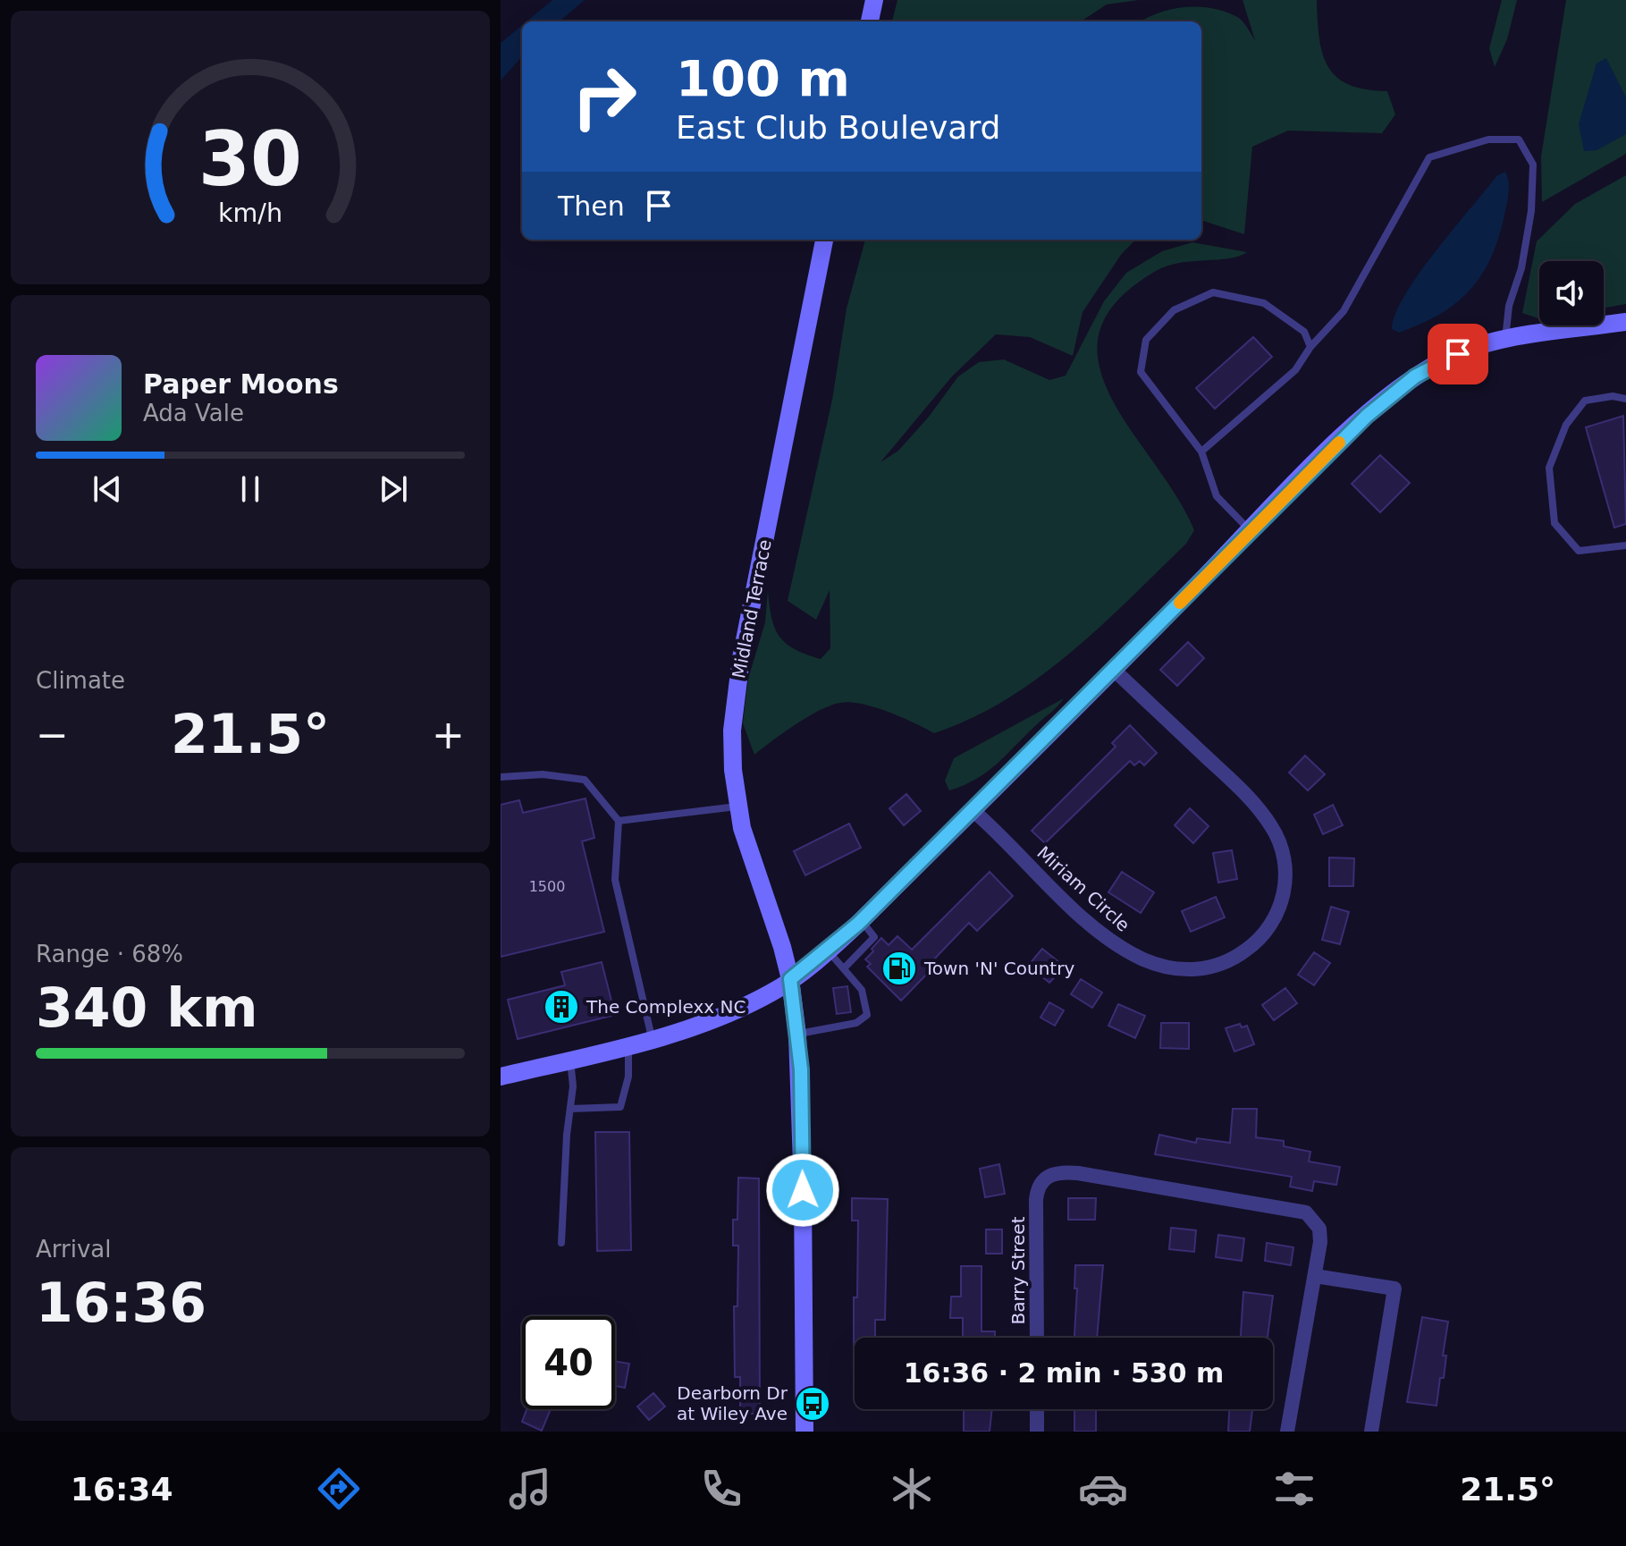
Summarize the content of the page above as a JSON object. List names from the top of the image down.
{
  "streets": {
    "street": ["Midland Terrace", "Miriam Circle", "Barry Street"]
  },
  "places": {
    "fuel station": ["Town 'N' Country"],
    "building": ["The Complexx NC"],
    "bus stop": ["Dearborn Dr at Wiley Ave"]
  },
  "house_numbers": ["1500"],
  "page": {
    "turn": ["100 m", "East Club Boulevard"],
    "then": "Then",
    "song": ["Paper Moons", "Ada Vale"],
    "tile": [
      "Climate",
      ["Range · 68%", "340 km"],
      ["Arrival", "16:36"]
    ],
    "heat": ["−", "21.5°", "+"],
    "limit": "40",
    "trip": "16:36 · 2 min · 530 m",
    "tabs": ["16:34", "21.5°"],
    "gauge": ["30", "km/h"]
  }
}
